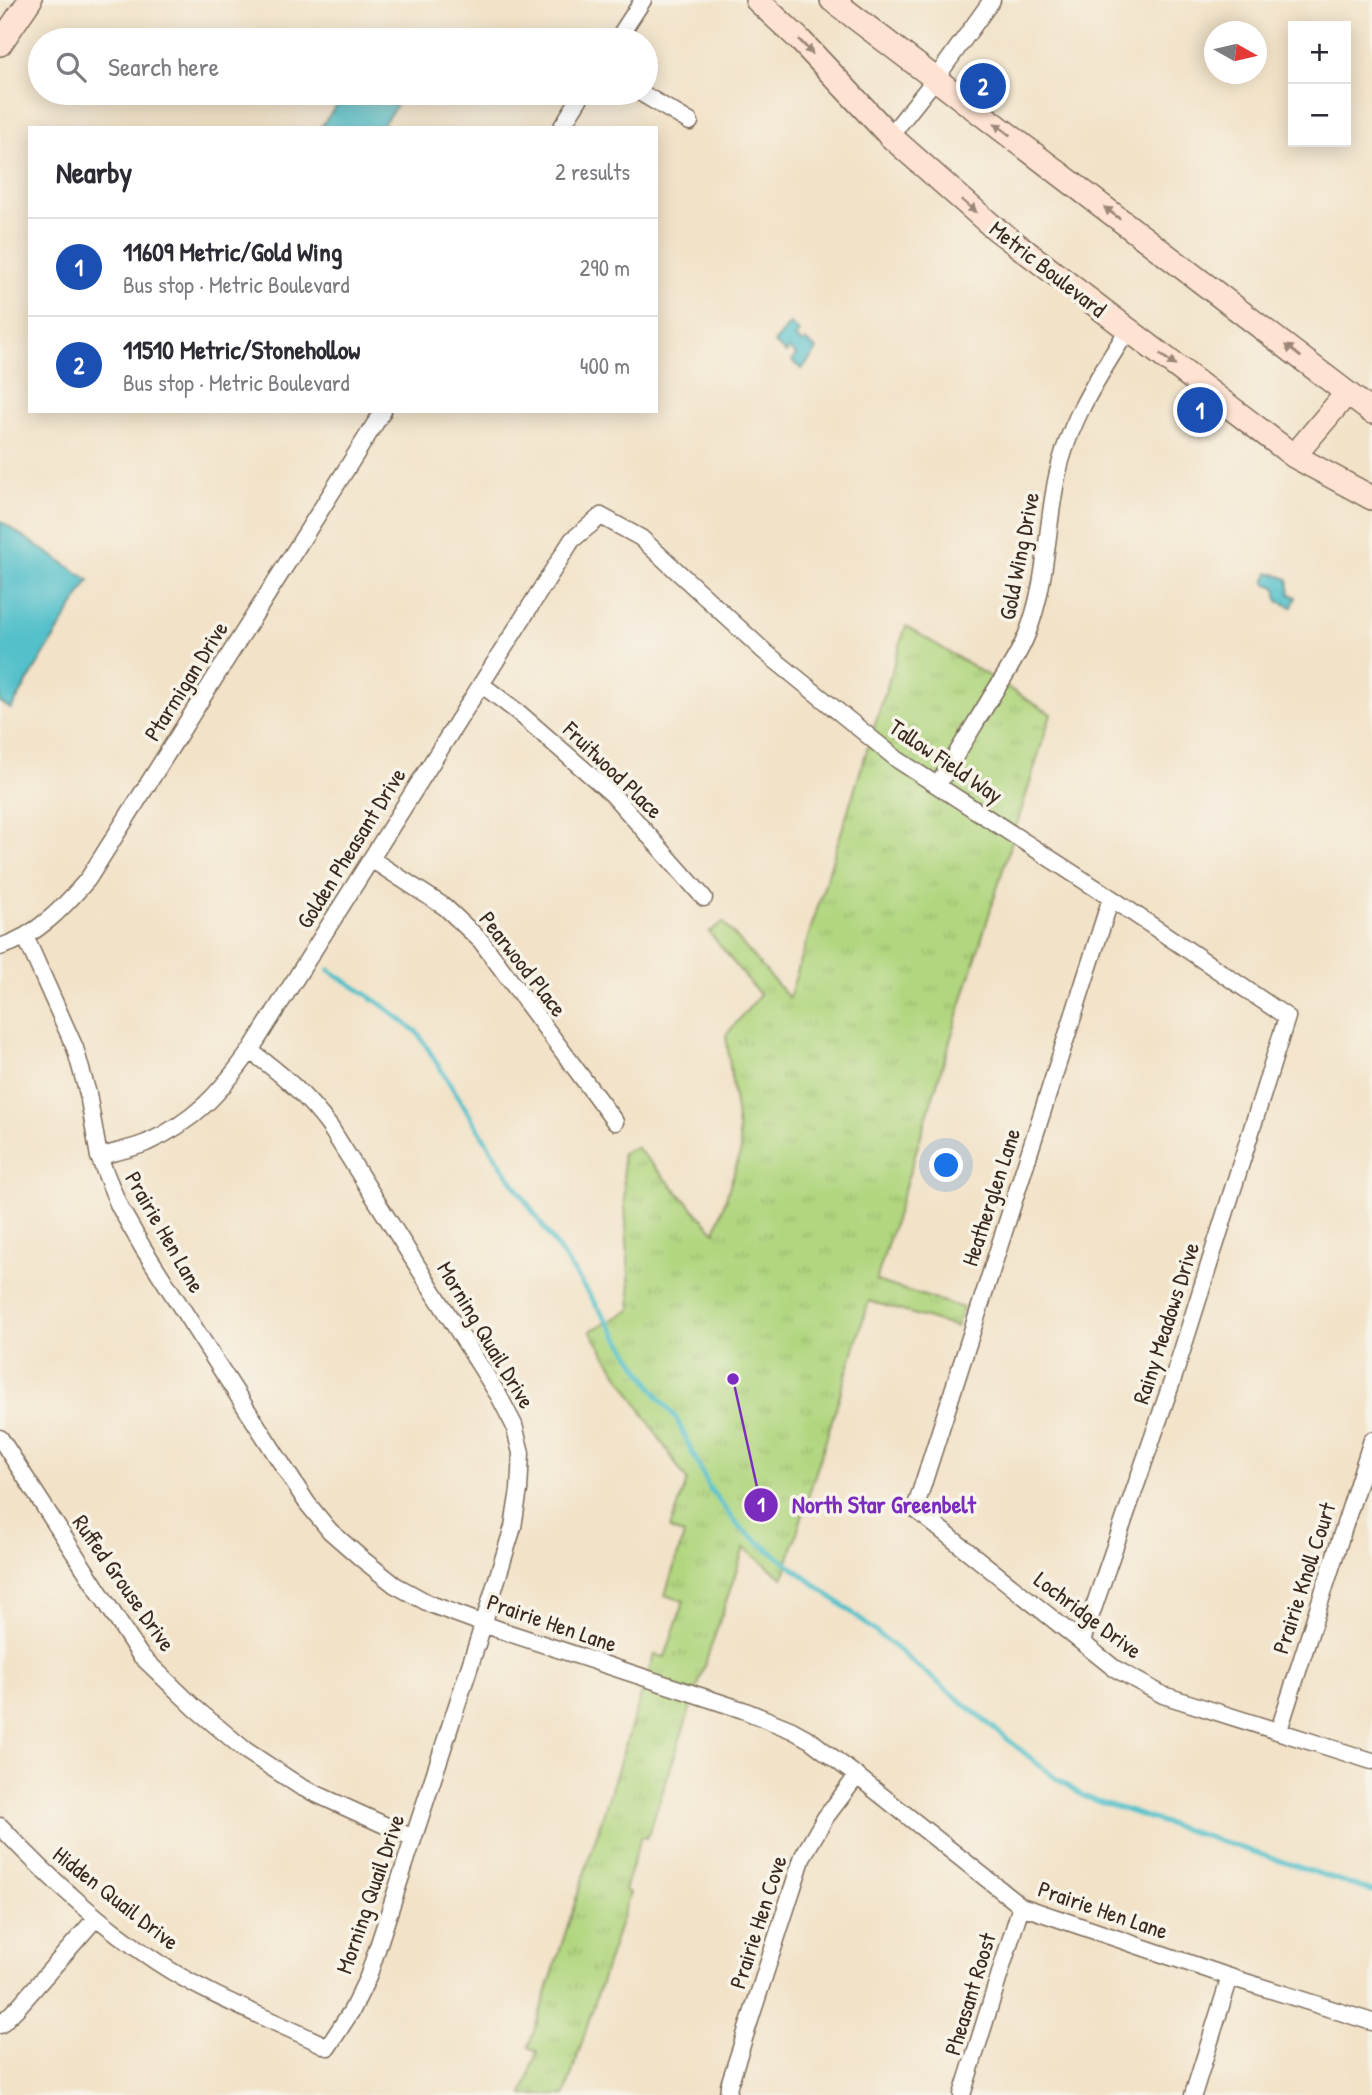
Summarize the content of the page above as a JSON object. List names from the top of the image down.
{
  "streets": {
    "main road": ["Metric Boulevard"],
    "street": [
      "Gold Wing Drive",
      "Ptarmigan Drive",
      "Tallow Field Way",
      "Fruitwood Place",
      "Golden Pheasant Drive",
      "Pearwood Place",
      "Heatherglen Lane",
      "Prairie Hen Lane",
      "Rainy Meadows Drive",
      "Morning Quail Drive",
      "Prairie Knoll Court",
      "Ruffed Grouse Drive",
      "Lochridge Drive",
      "Hidden Quail Drive",
      "Prairie Hen Cove",
      "Pheasant Roost"
    ]
  },
  "crossings": [
    ["Metric Boulevard", "Gold Wing Drive"],
    ["Gold Wing Drive", "Tallow Field Way"],
    ["Ptarmigan Drive", "Prairie Hen Lane"],
    ["Tallow Field Way", "Golden Pheasant Drive"],
    ["Tallow Field Way", "Heatherglen Lane"],
    ["Tallow Field Way", "Rainy Meadows Drive"],
    ["Fruitwood Place", "Golden Pheasant Drive"],
    ["Golden Pheasant Drive", "Pearwood Place"],
    ["Golden Pheasant Drive", "Prairie Hen Lane"],
    ["Golden Pheasant Drive", "Morning Quail Drive"],
    ["Heatherglen Lane", "Lochridge Drive"],
    ["Prairie Hen Lane", "Morning Quail Drive"],
    ["Prairie Hen Lane", "Prairie Hen Cove"],
    ["Prairie Hen Lane", "Pheasant Roost"],
    ["Rainy Meadows Drive", "Lochridge Drive"],
    ["Morning Quail Drive", "Ruffed Grouse Drive"],
    ["Morning Quail Drive", "Hidden Quail Drive"],
    ["Prairie Knoll Court", "Lochridge Drive"]
  ],
  "places": ["North Star Greenbelt"],
  "north": "right",
  "page": {
    "map_buttons": ["+", "−"],
    "search": "Search here",
    "pins": ["2", "1"],
    "heading": ["Nearby", "2 results"],
    "list": [
      {
        "mark": "1",
        "name": "11609 Metric/Gold Wing",
        "note": "Bus stop · Metric Boulevard",
        "value": "290 m"
      },
      {
        "mark": "2",
        "name": "11510 Metric/Stonehollow",
        "note": "Bus stop · Metric Boulevard",
        "value": "400 m"
      }
    ]
  }
}
